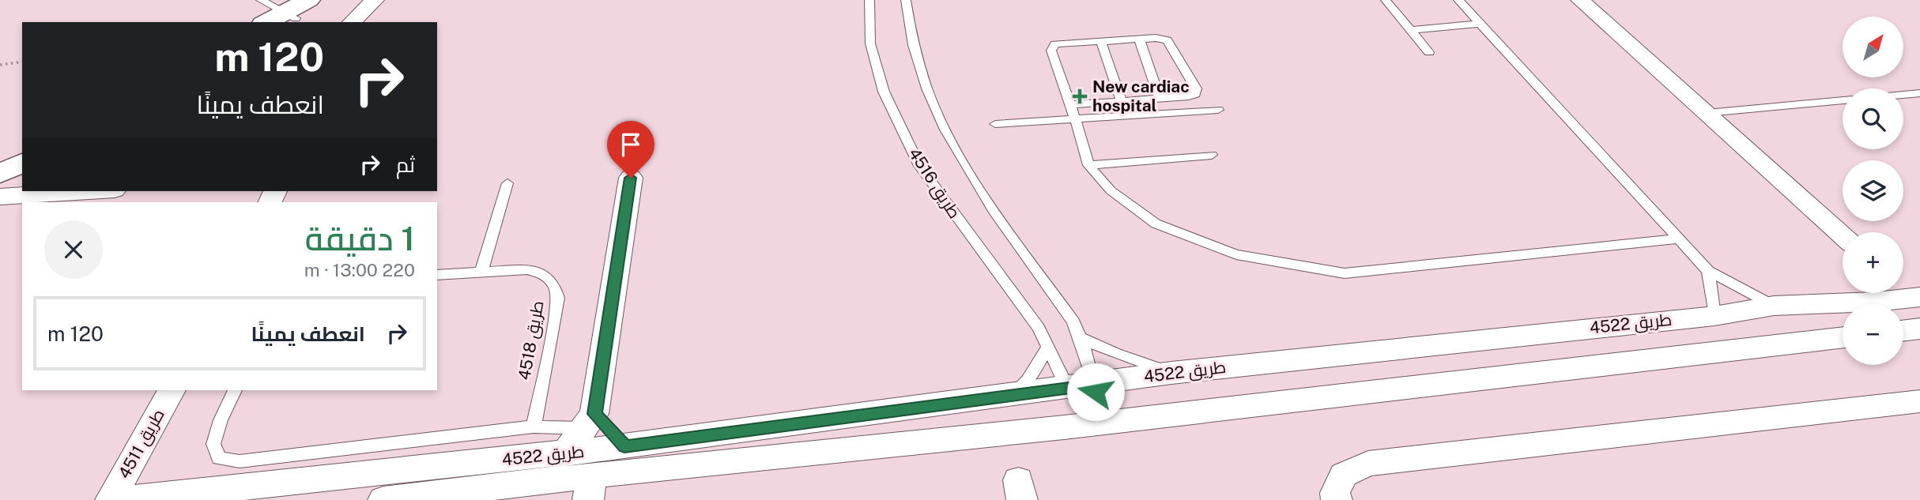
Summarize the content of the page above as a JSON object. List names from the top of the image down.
{
  "streets": {
    "street": ["طريق 4522", "طريق 4511"],
    "lane": ["طريق 4516", "طريق 4518"]
  },
  "crossings": [
    ["طريق 4516", "طريق 4522"]
  ],
  "places": {
    "health": ["New cardiac hospital"]
  },
  "north": "top right",
  "page": {
    "map_buttons": ["+", "−"],
    "turn": ["120 m", "انعطف يمينًا"],
    "then": "ثم",
    "heading": ["1 دقيقة", "220 m · 13:00"],
    "list": [
      {
        "name": "انعطف يمينًا",
        "value": "120 m"
      }
    ]
  }
}
